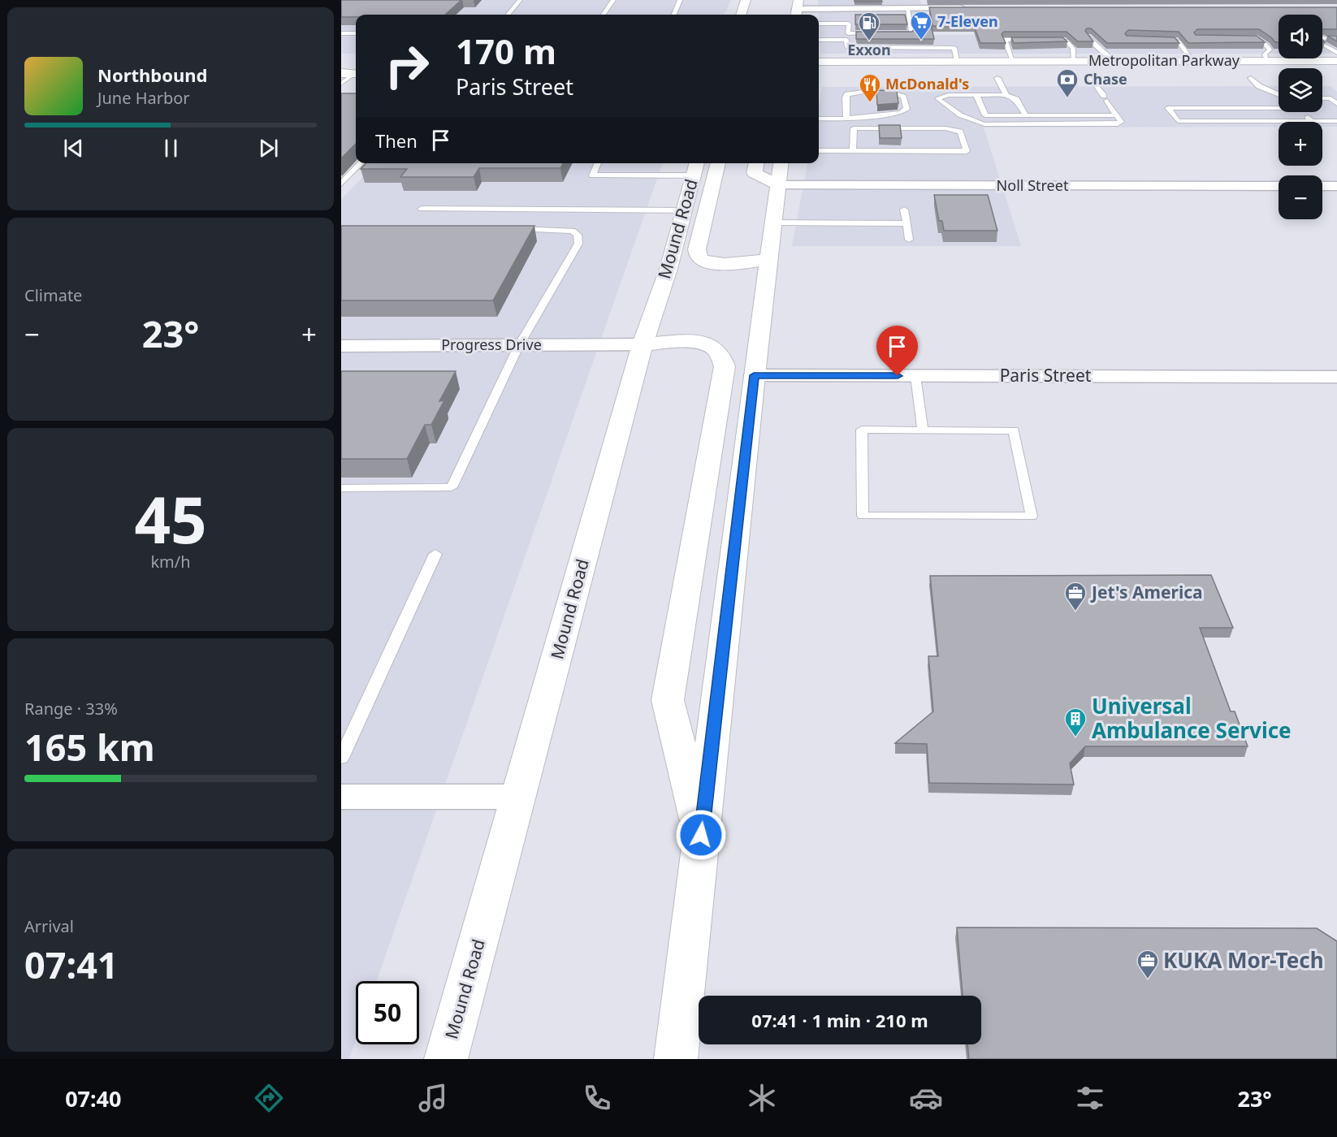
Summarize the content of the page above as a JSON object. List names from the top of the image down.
{
  "streets": {
    "main road": ["Metropolitan Parkway", "Mound Road"],
    "street": ["Noll Street", "Progress Drive", "Paris Street"]
  },
  "crossings": [
    ["Mound Road", "Progress Drive"]
  ],
  "places": {
    "supermarket": ["7-Eleven"],
    "fuel station": ["Exxon"],
    "bank": ["Chase"],
    "restaurant": ["McDonald's"],
    "office": ["Jet's America", "KUKA Mor-Tech"],
    "building": ["Universal Ambulance Service"]
  },
  "page": {
    "map_buttons": ["+", "−"],
    "turn": ["170 m", "Paris Street"],
    "song": ["Northbound", "June Harbor"],
    "then": "Then",
    "tile": [
      "Climate",
      ["45", "km/h"],
      ["Range · 33%", "165 km"],
      ["Arrival", "07:41"]
    ],
    "heat": ["−", "23°", "+"],
    "limit": "50",
    "trip": "07:41 · 1 min · 210 m",
    "tabs": ["07:40", "23°"]
  }
}
